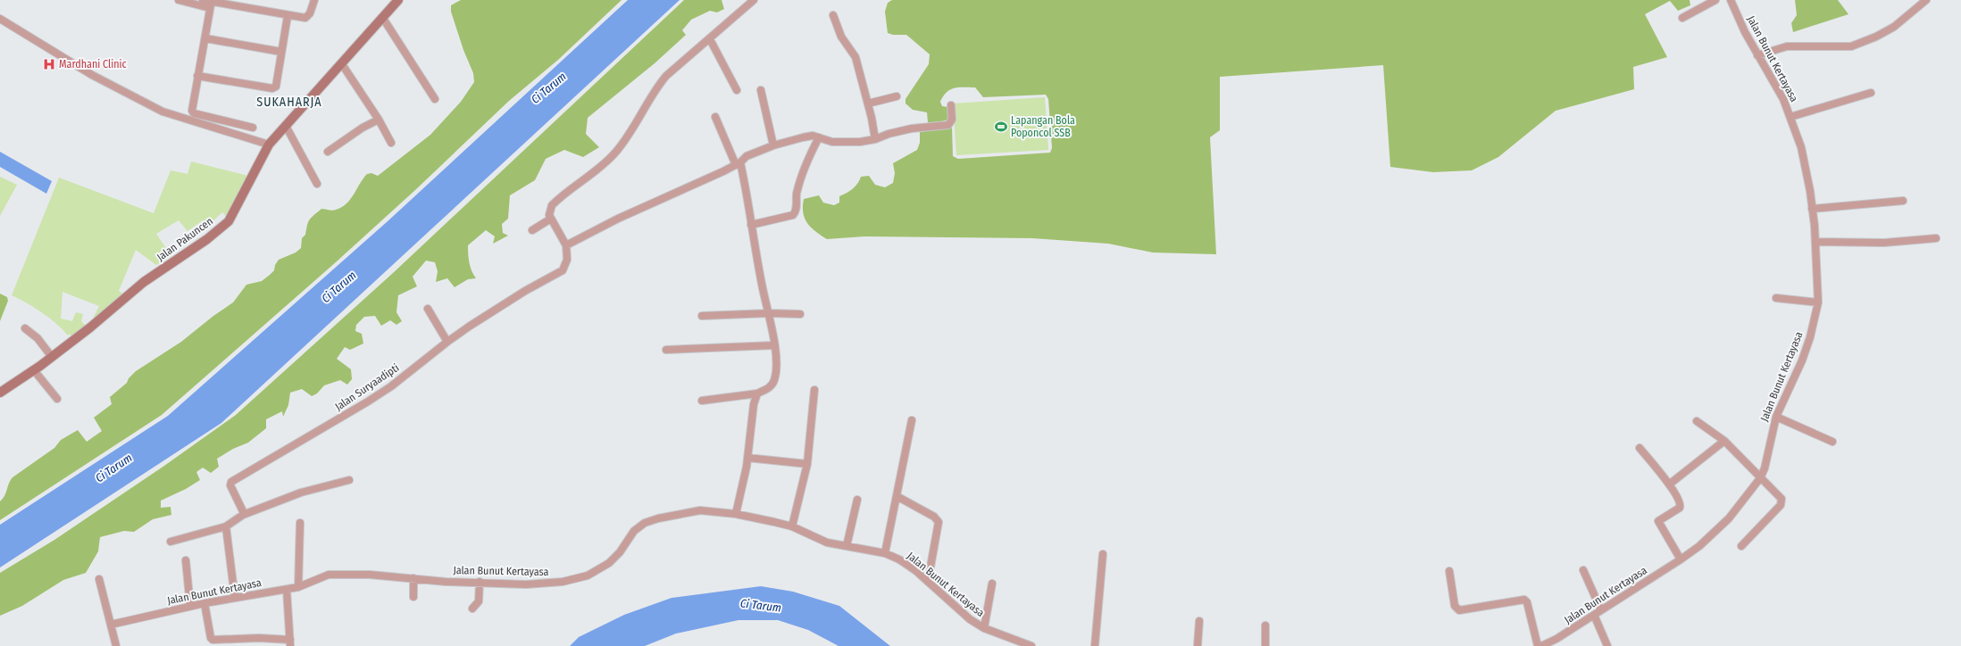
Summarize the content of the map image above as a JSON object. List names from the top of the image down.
{
  "streets": {
    "street": ["Jalan Bunut Kertayasa", "Jalan Pakuncen", "Jalan Suryaadipti"]
  },
  "districts": ["SUKAHARJA"],
  "water": ["Ci Tarum"],
  "places": {
    "hospital": ["Mardhani Clinic"],
    "sports": ["Lapangan Bola Poponcol SSB"]
  }
}
